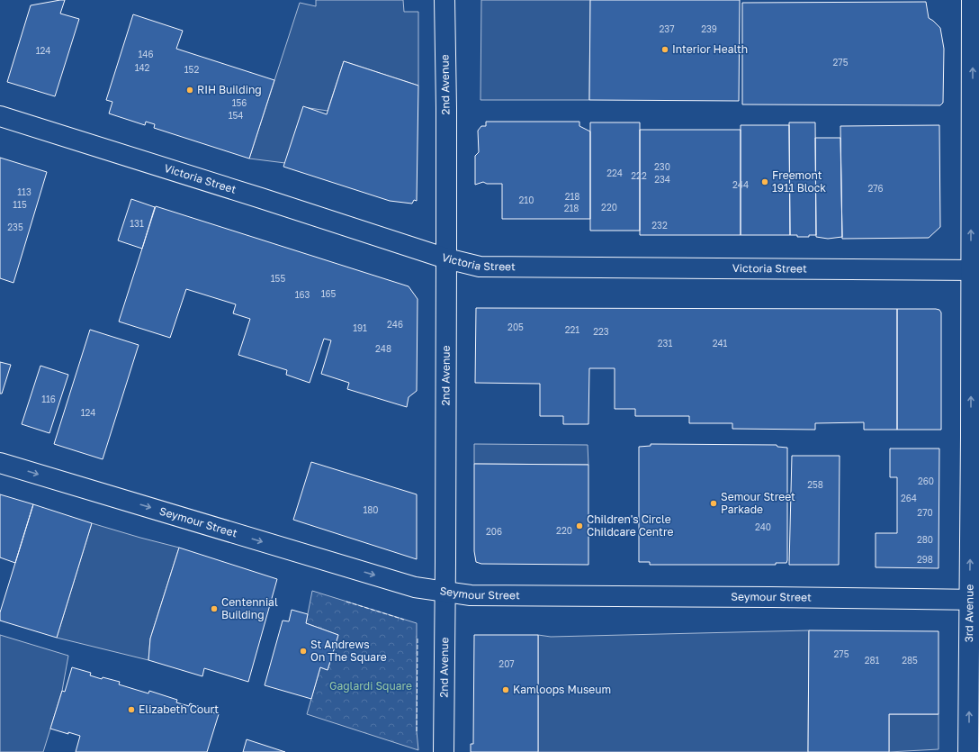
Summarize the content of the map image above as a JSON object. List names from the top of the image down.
{
  "streets": {
    "street": [
      "2nd Avenue",
      "Victoria Street",
      "Seymour Street",
      "3rd Avenue"
    ]
  },
  "crossings": [
    ["2nd Avenue", "Victoria Street"],
    ["2nd Avenue", "Seymour Street"],
    ["Victoria Street", "3rd Avenue"],
    ["Seymour Street", "3rd Avenue"]
  ],
  "one_way": ["Seymour Street", "3rd Avenue"],
  "parks": ["Gaglardi Square"],
  "places": [
    "Interior Health",
    "RIH Building",
    "Freemont 1911 Block",
    "Semour Street Parkade",
    "Children's Circle Childcare Centre",
    "Centennial Building",
    "St Andrews On The Square",
    "Kamloops Museum",
    "Elizabeth Court"
  ],
  "house_numbers": [
    "237",
    "239",
    "124",
    "146",
    "275",
    "142",
    "152",
    "156",
    "154",
    "230",
    "224",
    "222",
    "234",
    "244",
    "276",
    "113",
    "218",
    "210",
    "115",
    "220",
    "218",
    "131",
    "232",
    "235",
    "155",
    "165",
    "163",
    "246",
    "205",
    "191",
    "221",
    "223",
    "231",
    "241",
    "248",
    "116",
    "124",
    "260",
    "258",
    "264",
    "180",
    "270",
    "240",
    "220",
    "206",
    "280",
    "298",
    "275",
    "281",
    "285",
    "207"
  ]
}
